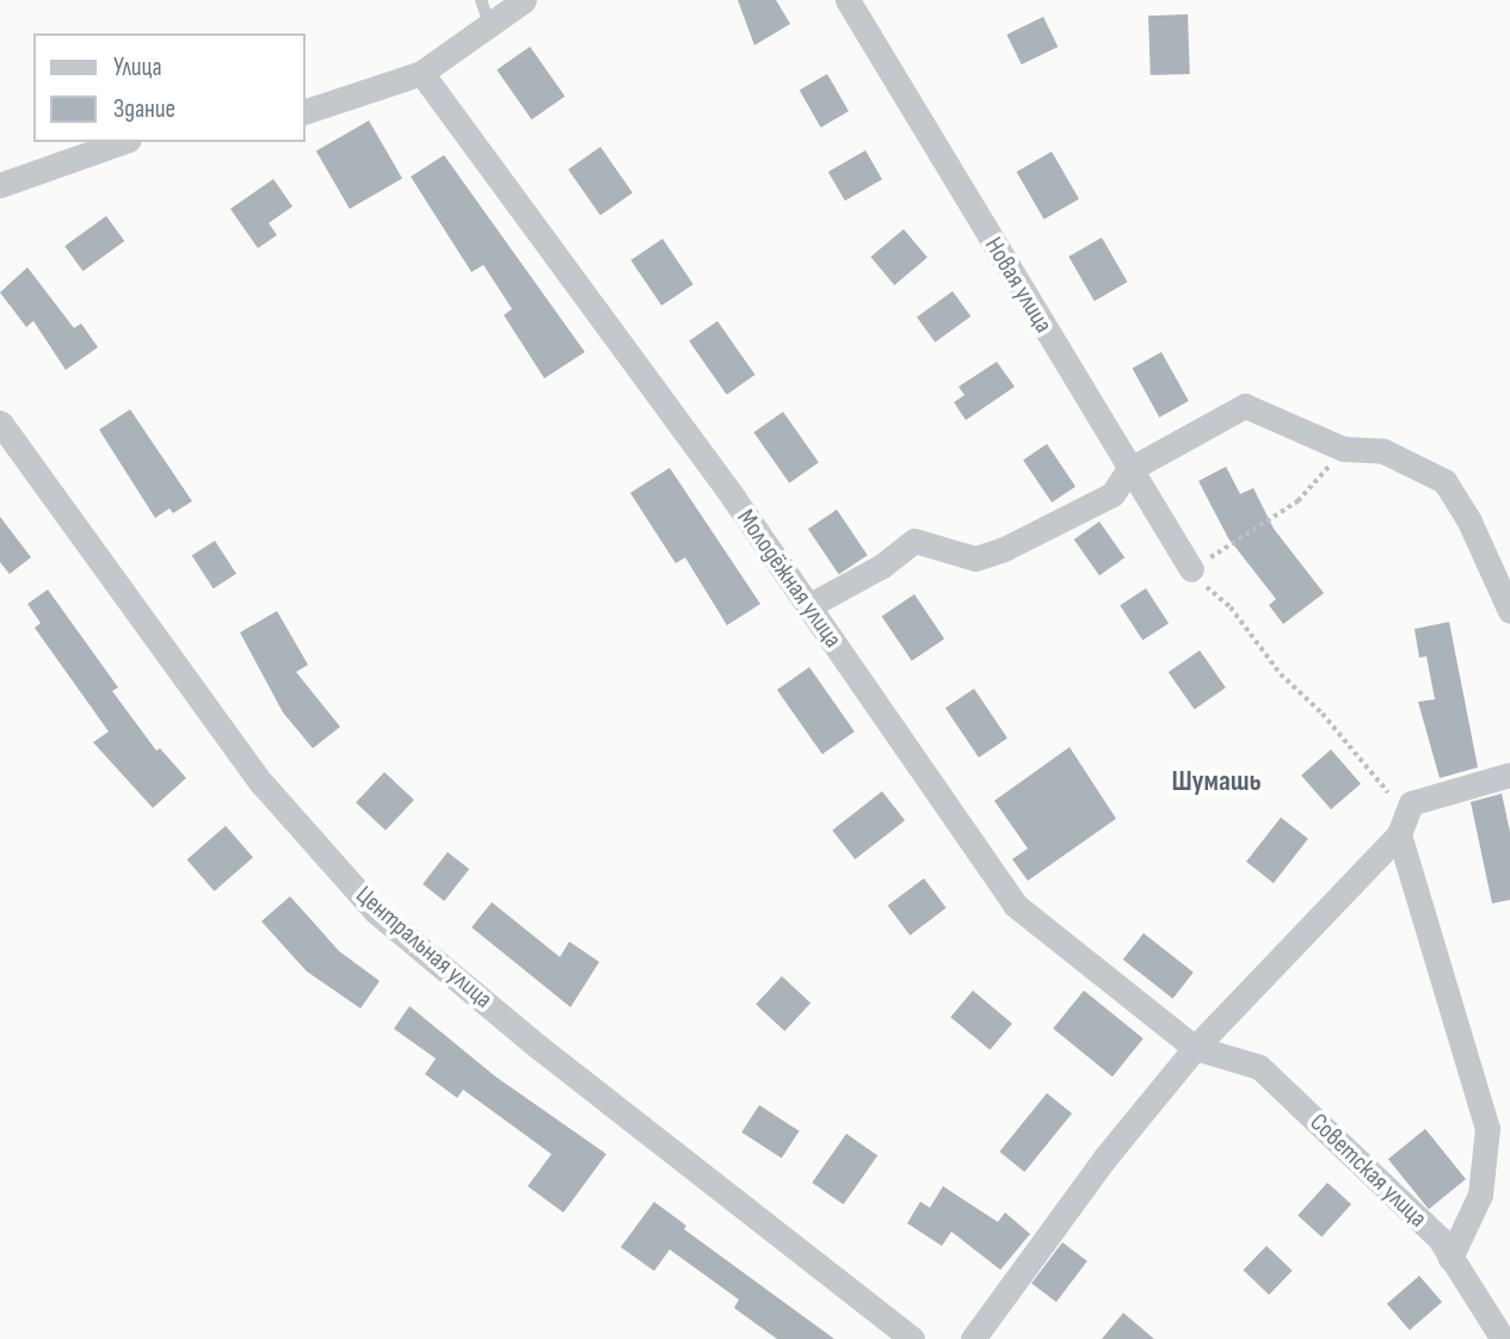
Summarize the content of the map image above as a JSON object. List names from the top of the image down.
{
  "streets": {
    "street": [
      "Новая улица",
      "Молодёжная улица",
      "Центральная улица",
      "Советская улица"
    ]
  },
  "crossings": [
    ["Молодёжная улица", "Советская улица"]
  ],
  "districts": ["Шумашь"],
  "legend": ["Улица", "Здание"]
}
